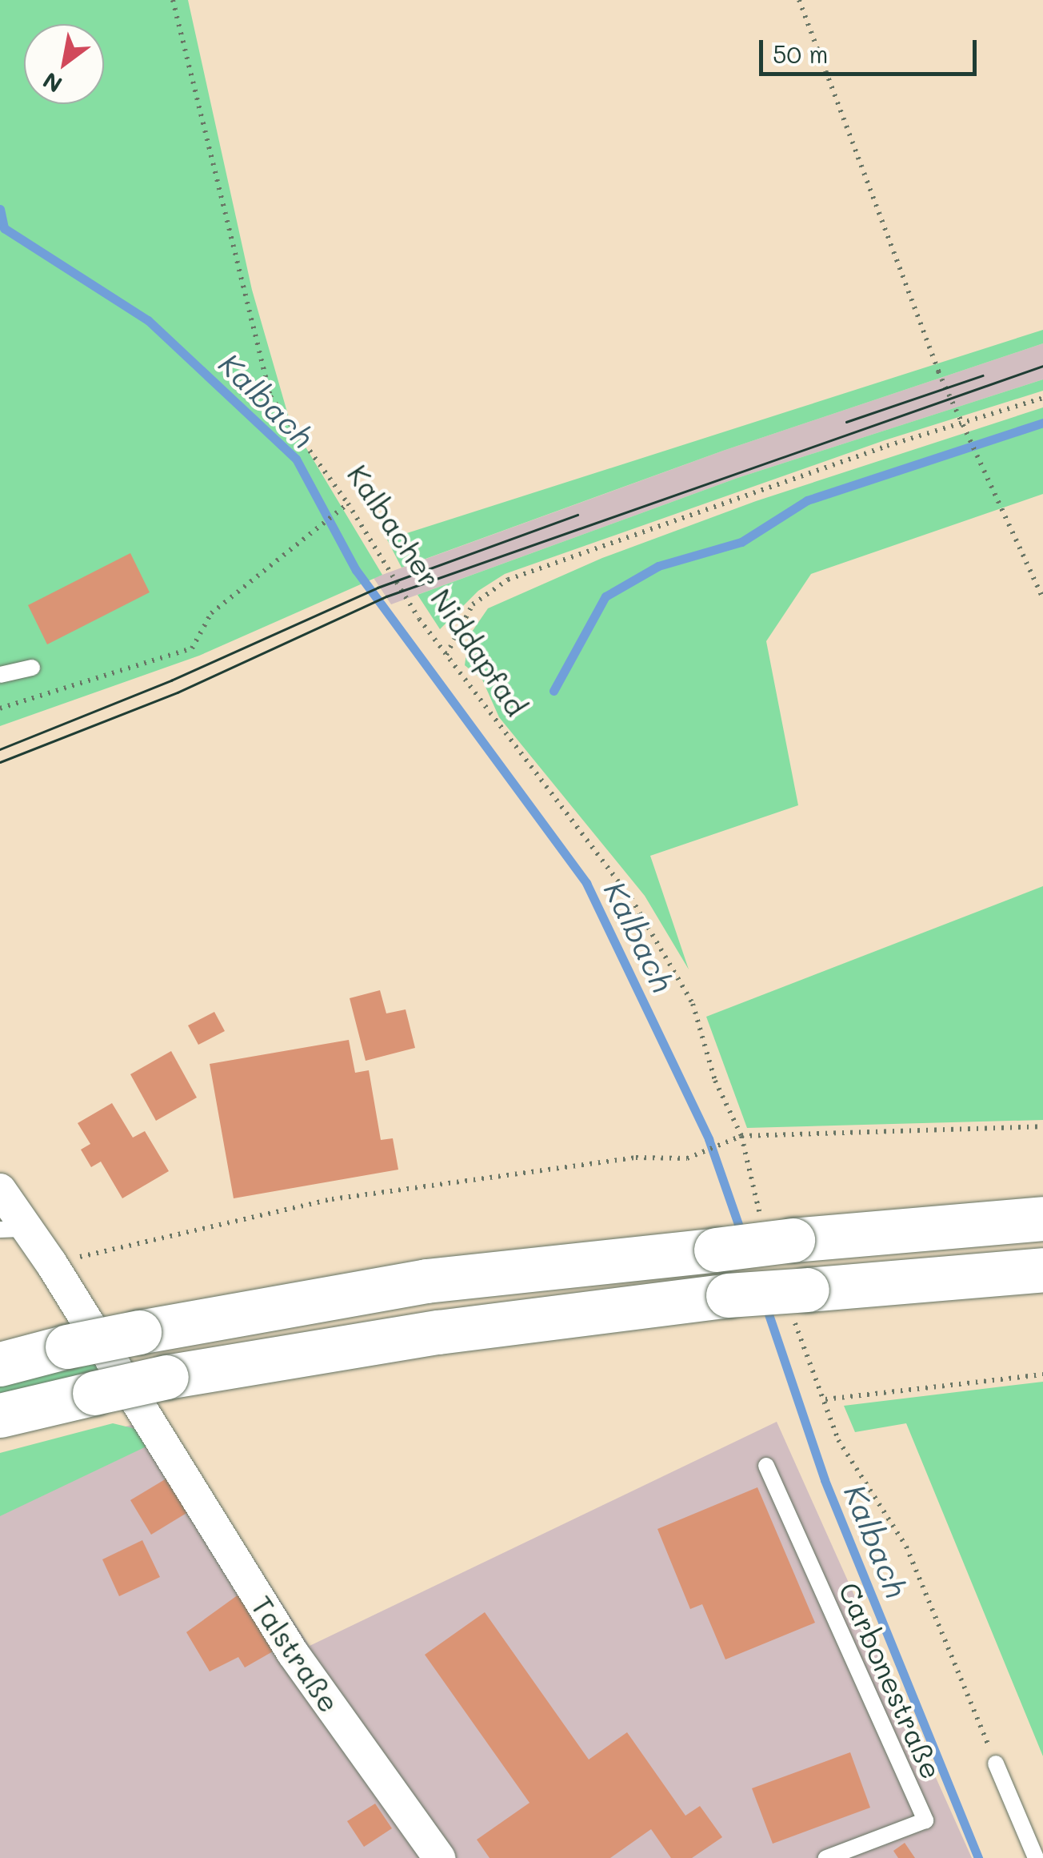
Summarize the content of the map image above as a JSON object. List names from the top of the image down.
{
  "streets": {
    "street": ["Talstraße"],
    "lane": ["Carbonestraße"],
    "path": ["Kalbacher Niddapfad"]
  },
  "water": ["Kalbach"],
  "scale_bar": "50 m",
  "north": "bottom left"
}
